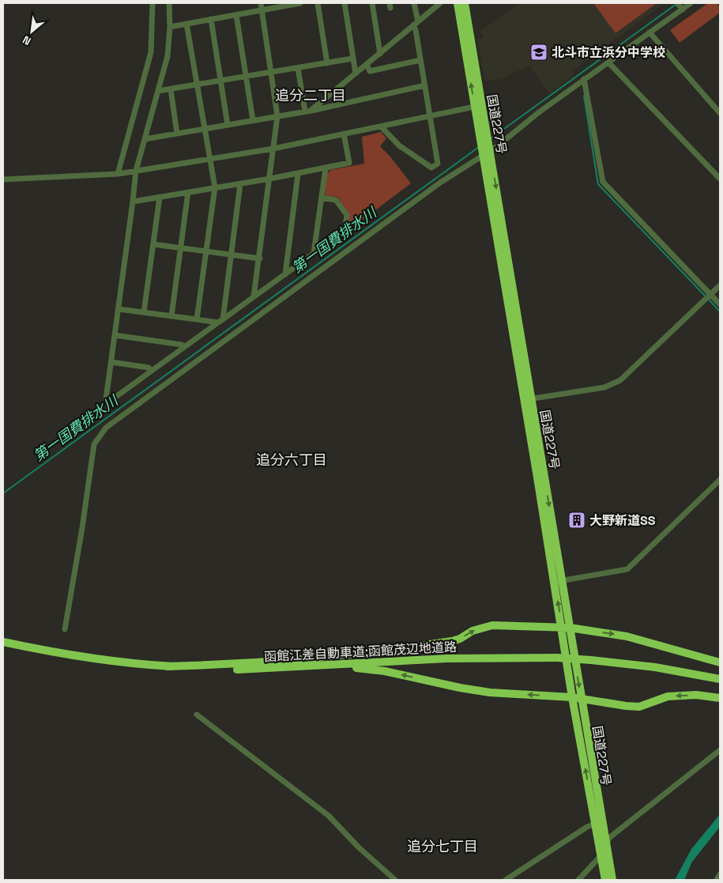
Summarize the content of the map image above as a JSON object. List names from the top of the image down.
{
  "streets": {
    "highway": ["国道227号", "函館江差自動車道;函館茂辺地道路"]
  },
  "districts": ["追分二丁目", "追分六丁目", "追分七丁目"],
  "water": ["第一国費排水川"],
  "places": {
    "school or university": ["北斗市立浜分中学校"],
    "building": ["大野新道SS"]
  },
  "north": "bottom left"
}
